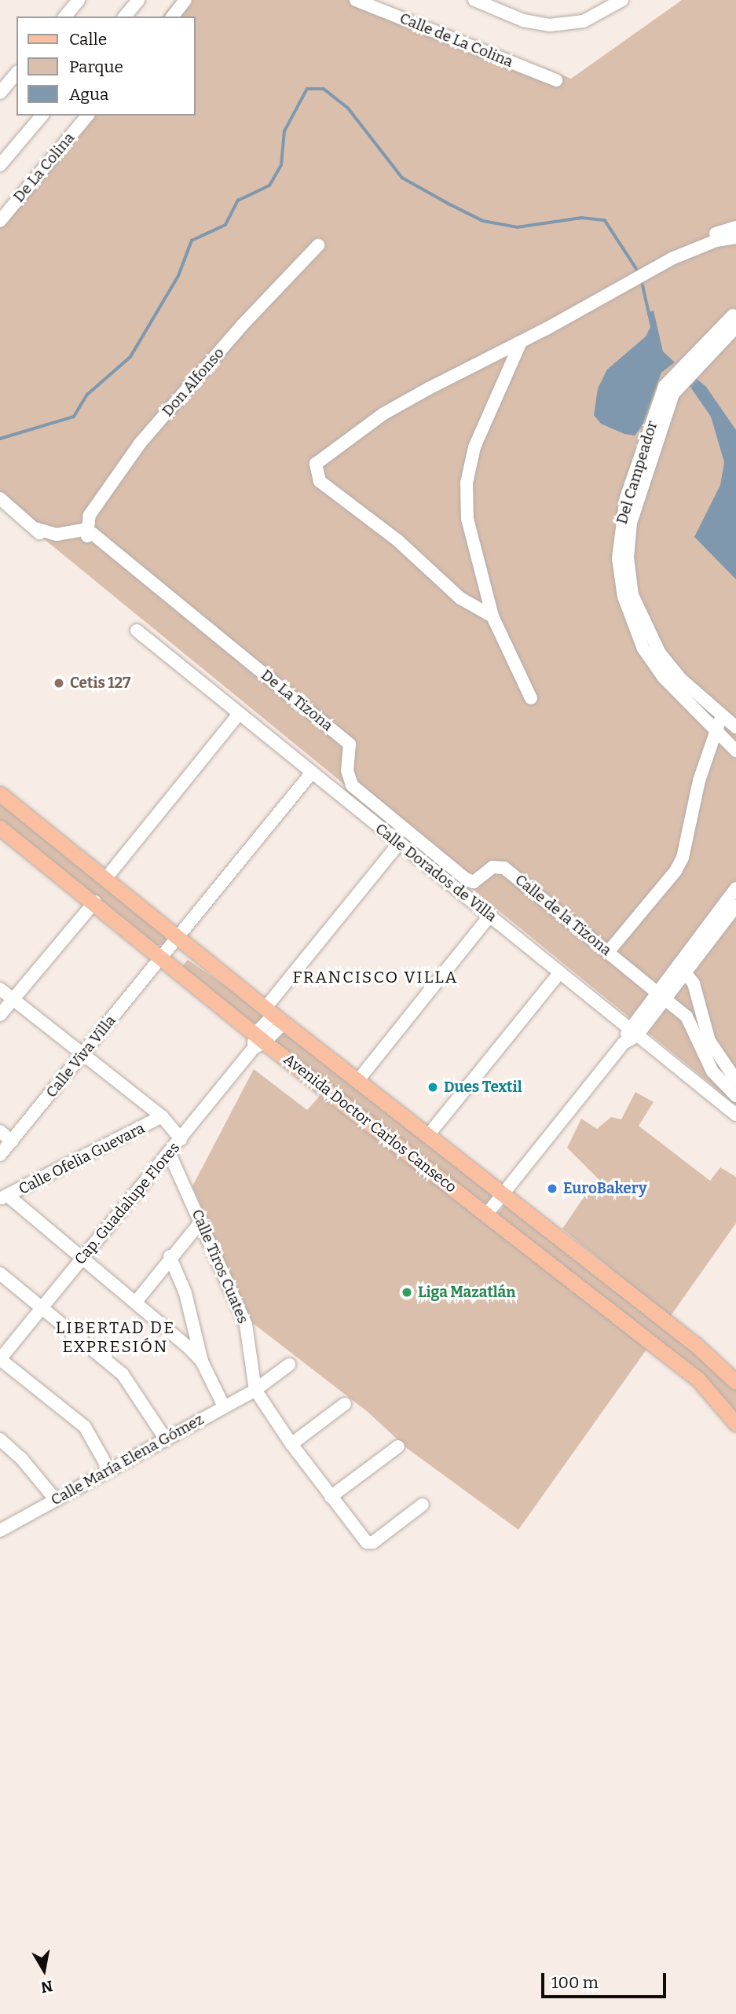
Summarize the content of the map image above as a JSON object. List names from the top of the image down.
{
  "streets": {
    "main road": ["Avenida Doctor Carlos Canseco"],
    "street": [
      "Calle de La Colina",
      "De La Colina",
      "Don Alfonso",
      "Del Campeador",
      "De La Tizona",
      "Calle Dorados de Villa",
      "Calle de la Tizona",
      "Calle Viva Villa",
      "Calle Ofelia Guevara",
      "Cap. Guadalupe Flores",
      "Calle Tiros Cuates",
      "Calle María Elena Gómez"
    ]
  },
  "crossings": [
    ["Don Alfonso", "De La Tizona"],
    ["De La Tizona", "Calle de la Tizona"],
    ["Calle Viva Villa", "Avenida Doctor Carlos Canseco"],
    ["Avenida Doctor Carlos Canseco", "Cap. Guadalupe Flores"],
    ["Cap. Guadalupe Flores", "Calle Tiros Cuates"],
    ["Calle Tiros Cuates", "Calle María Elena Gómez"]
  ],
  "districts": ["FRANCISCO VILLA", "LIBERTAD DE EXPRESIÓN"],
  "places": [
    "Cetis 127",
    "Dues Textil",
    "EuroBakery",
    "Liga Mazatlán"
  ],
  "legend": ["Calle", "Parque", "Agua"],
  "scale_bar": "100 m",
  "north": "bottom"
}
